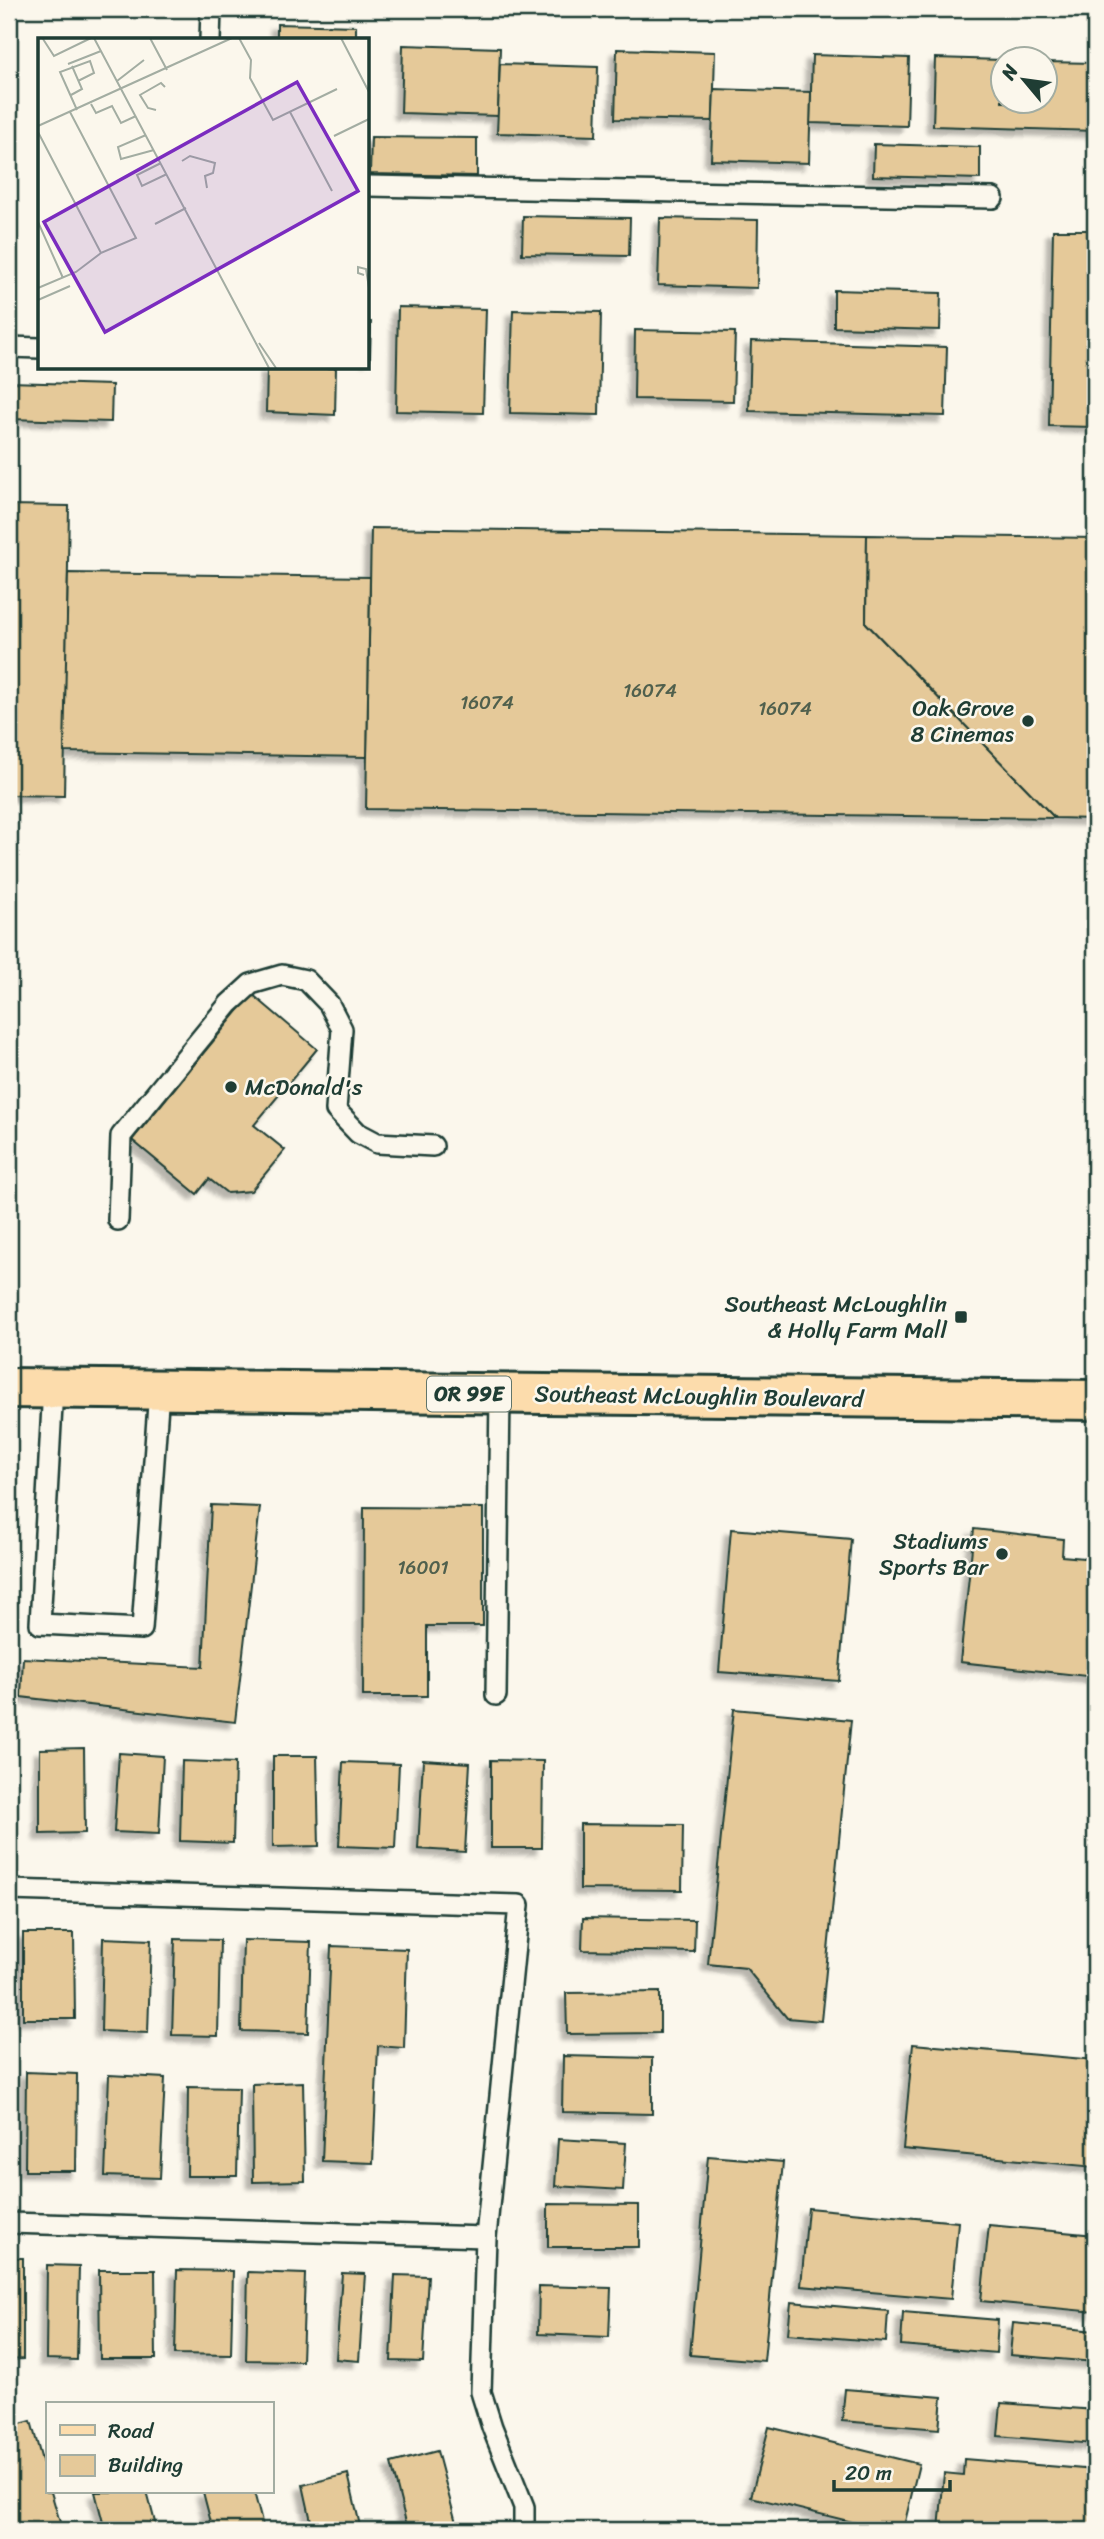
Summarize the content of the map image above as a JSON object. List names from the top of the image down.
{
  "streets": {
    "main road": ["OR 99E", "Southeast McLoughlin Boulevard"]
  },
  "places": {
    "other": ["Oak Grove 8 Cinemas", "McDonald's", "Stadiums Sports Bar"],
    "transit": ["Southeast McLoughlin & Holly Farm Mall"]
  },
  "house_numbers": [
    "16074",
    "16074",
    "16074",
    "16001"
  ],
  "legend": ["Road", "Building"],
  "scale_bar": "20 m",
  "north": "top left"
}
